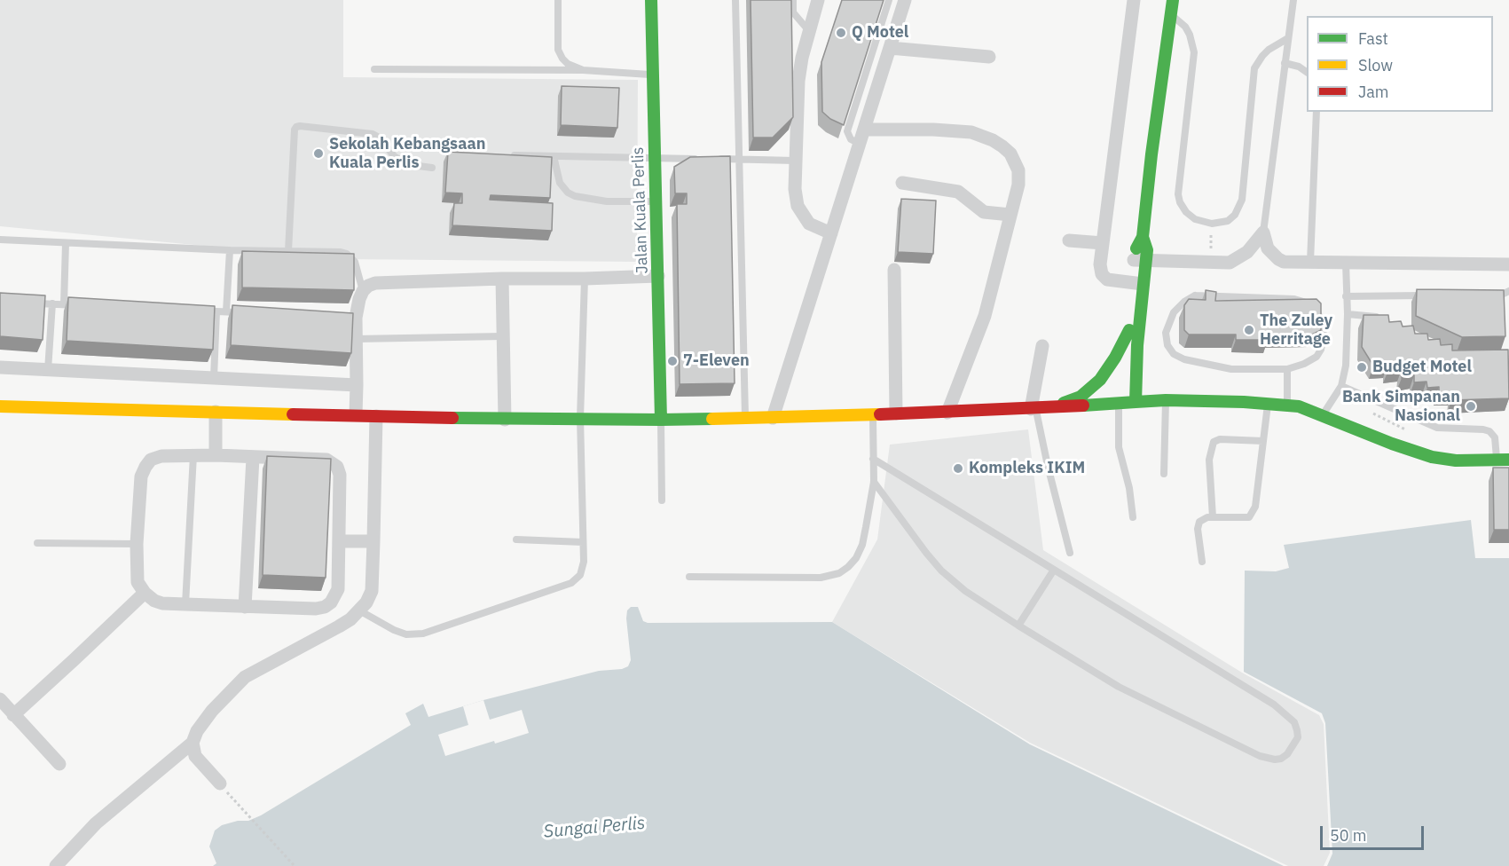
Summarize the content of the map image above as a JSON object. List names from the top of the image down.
{
  "streets": {
    "main road": ["Jalan Kuala Perlis"]
  },
  "water": ["Sungai Perlis"],
  "places": [
    "Q Motel",
    "Sekolah Kebangsaan Kuala Perlis",
    "The Zuley Herritage",
    "7-Eleven",
    "Budget Motel",
    "Bank Simpanan Nasional",
    "Kompleks IKIM"
  ],
  "legend": ["Fast", "Slow", "Jam"],
  "scale_bar": "50 m"
}
